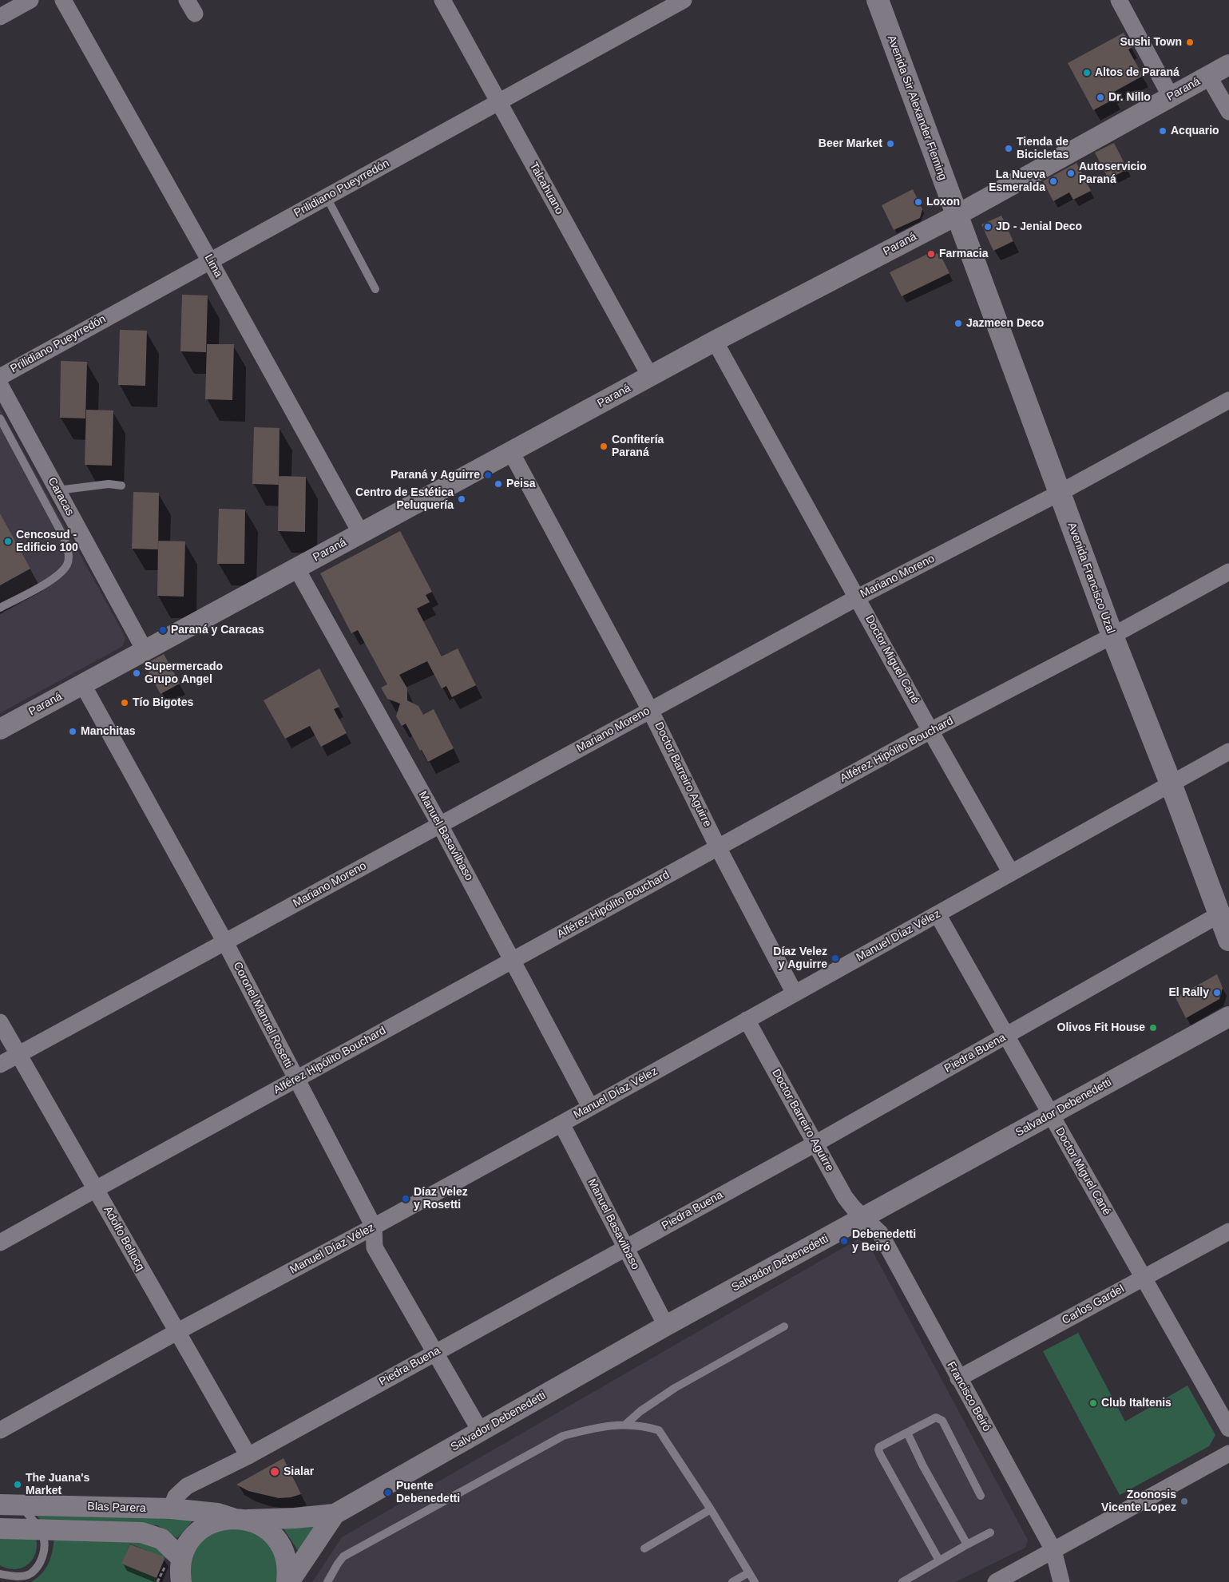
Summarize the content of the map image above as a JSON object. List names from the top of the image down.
{
  "streets": {
    "main road": ["Avenida Sir Alexander Fleming", "Avenida Francisco Uzal"],
    "street": [
      "Paraná",
      "Prilidiano Pueyrredón",
      "Talcahuano",
      "Lima",
      "Caracas",
      "Mariano Moreno",
      "Doctor Miguel Cané",
      "Alférez Hipólito Bouchard",
      "Doctor Barreiro Aguirre",
      "Manuel Basavilbaso",
      "Manuel Díaz Vélez",
      "Coronel Manuel Rosetti",
      "Piedra Buena",
      "Salvador Debenedetti",
      "Adolfo Bellocq",
      "Carlos Gardel",
      "Francisco Beiró",
      "Blas Parera"
    ]
  },
  "crossings": [
    ["Paraná", "Avenida Sir Alexander Fleming"],
    ["Paraná", "Talcahuano"],
    ["Paraná", "Lima"],
    ["Paraná", "Caracas"],
    ["Paraná", "Avenida Francisco Uzal"],
    ["Paraná", "Doctor Miguel Cané"],
    ["Paraná", "Doctor Barreiro Aguirre"],
    ["Paraná", "Manuel Basavilbaso"],
    ["Paraná", "Coronel Manuel Rosetti"],
    ["Avenida Sir Alexander Fleming", "Avenida Francisco Uzal"],
    ["Prilidiano Pueyrredón", "Talcahuano"],
    ["Prilidiano Pueyrredón", "Lima"],
    ["Mariano Moreno", "Avenida Francisco Uzal"],
    ["Mariano Moreno", "Doctor Miguel Cané"],
    ["Mariano Moreno", "Doctor Barreiro Aguirre"],
    ["Mariano Moreno", "Manuel Basavilbaso"],
    ["Mariano Moreno", "Coronel Manuel Rosetti"],
    ["Mariano Moreno", "Adolfo Bellocq"],
    ["Avenida Francisco Uzal", "Alférez Hipólito Bouchard"],
    ["Avenida Francisco Uzal", "Manuel Díaz Vélez"],
    ["Avenida Francisco Uzal", "Piedra Buena"],
    ["Doctor Miguel Cané", "Alférez Hipólito Bouchard"],
    ["Doctor Miguel Cané", "Manuel Díaz Vélez"],
    ["Doctor Miguel Cané", "Piedra Buena"],
    ["Doctor Miguel Cané", "Salvador Debenedetti"],
    ["Doctor Miguel Cané", "Carlos Gardel"],
    ["Alférez Hipólito Bouchard", "Doctor Barreiro Aguirre"],
    ["Alférez Hipólito Bouchard", "Manuel Basavilbaso"],
    ["Alférez Hipólito Bouchard", "Coronel Manuel Rosetti"],
    ["Alférez Hipólito Bouchard", "Adolfo Bellocq"],
    ["Doctor Barreiro Aguirre", "Manuel Díaz Vélez"],
    ["Doctor Barreiro Aguirre", "Piedra Buena"],
    ["Doctor Barreiro Aguirre", "Salvador Debenedetti"],
    ["Doctor Barreiro Aguirre", "Francisco Beiró"],
    ["Manuel Basavilbaso", "Manuel Díaz Vélez"],
    ["Manuel Basavilbaso", "Piedra Buena"],
    ["Manuel Basavilbaso", "Salvador Debenedetti"],
    ["Manuel Díaz Vélez", "Coronel Manuel Rosetti"],
    ["Manuel Díaz Vélez", "Adolfo Bellocq"],
    ["Coronel Manuel Rosetti", "Piedra Buena"],
    ["Coronel Manuel Rosetti", "Salvador Debenedetti"],
    ["Piedra Buena", "Adolfo Bellocq"],
    ["Piedra Buena", "Blas Parera"],
    ["Salvador Debenedetti", "Francisco Beiró"],
    ["Salvador Debenedetti", "Blas Parera"],
    ["Carlos Gardel", "Francisco Beiró"]
  ],
  "places": [
    "Sushi Town",
    "Altos de Paraná",
    "Dr. Nillo",
    "Acquario",
    "Beer Market",
    "Tienda de Bicicletas",
    "Autoservicio Paraná",
    "La Nueva Esmeralda",
    "Loxon",
    "JD - Jenial Deco",
    "Farmacia",
    "Jazmeen Deco",
    "Confitería Paraná",
    "Paraná y Aguirre",
    "Peisa",
    "Centro de Estética Peluquería",
    "Cencosud - Edificio 100",
    "Paraná y Caracas",
    "Supermercado Grupo Angel",
    "Tío Bigotes",
    "Manchitas",
    "Díaz Velez y Aguirre",
    "El Rally",
    "Olivos Fit House",
    "Díaz Velez y Rosetti",
    "Debenedetti y Beiró",
    "Club Italtenis",
    "Sialar",
    "The Juana's Market",
    "Puente Debenedetti",
    "Zoonosis Vicente Lopez"
  ]
}
